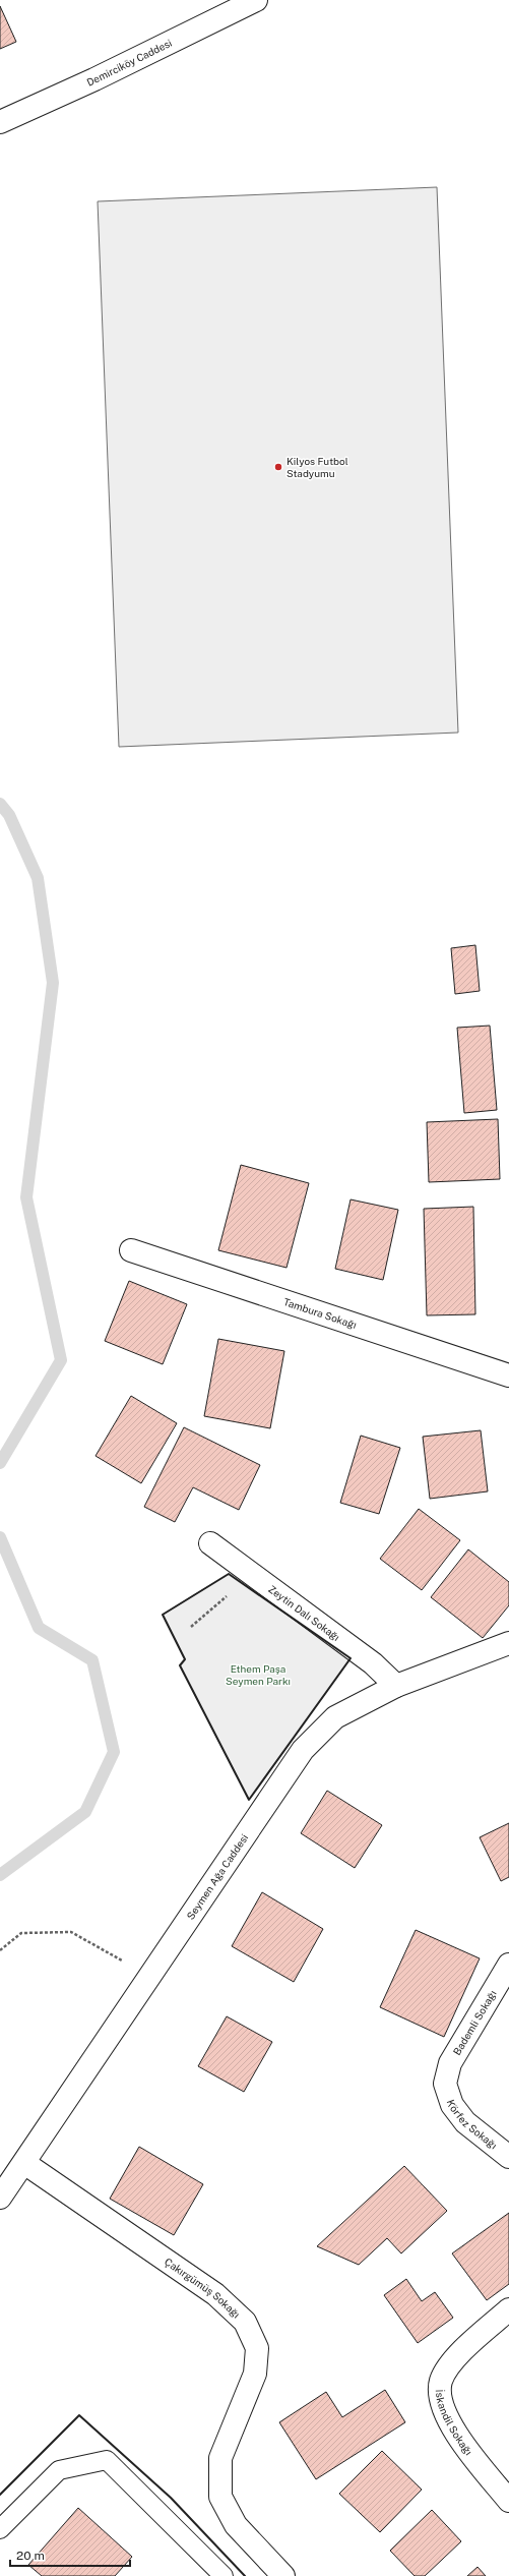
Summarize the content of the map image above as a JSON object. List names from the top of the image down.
{
  "streets": {
    "street": [
      "Demirciköy Caddesi",
      "Tambura Sokağı",
      "Zeytin Dalı Sokağı",
      "Seymen Ağa Caddesi",
      "Bademli Sokağı",
      "Körfez Sokağı",
      "Çakırgümüş Sokağı",
      "İskandil Sokağı"
    ]
  },
  "crossings": [
    ["Zeytin Dalı Sokağı", "Seymen Ağa Caddesi"],
    ["Seymen Ağa Caddesi", "Çakırgümüş Sokağı"],
    ["Bademli Sokağı", "Körfez Sokağı"]
  ],
  "parks": ["Ethem Paşa Seymen Parkı"],
  "places": ["Kilyos Futbol Stadyumu"],
  "scale_bar": "20 m"
}
